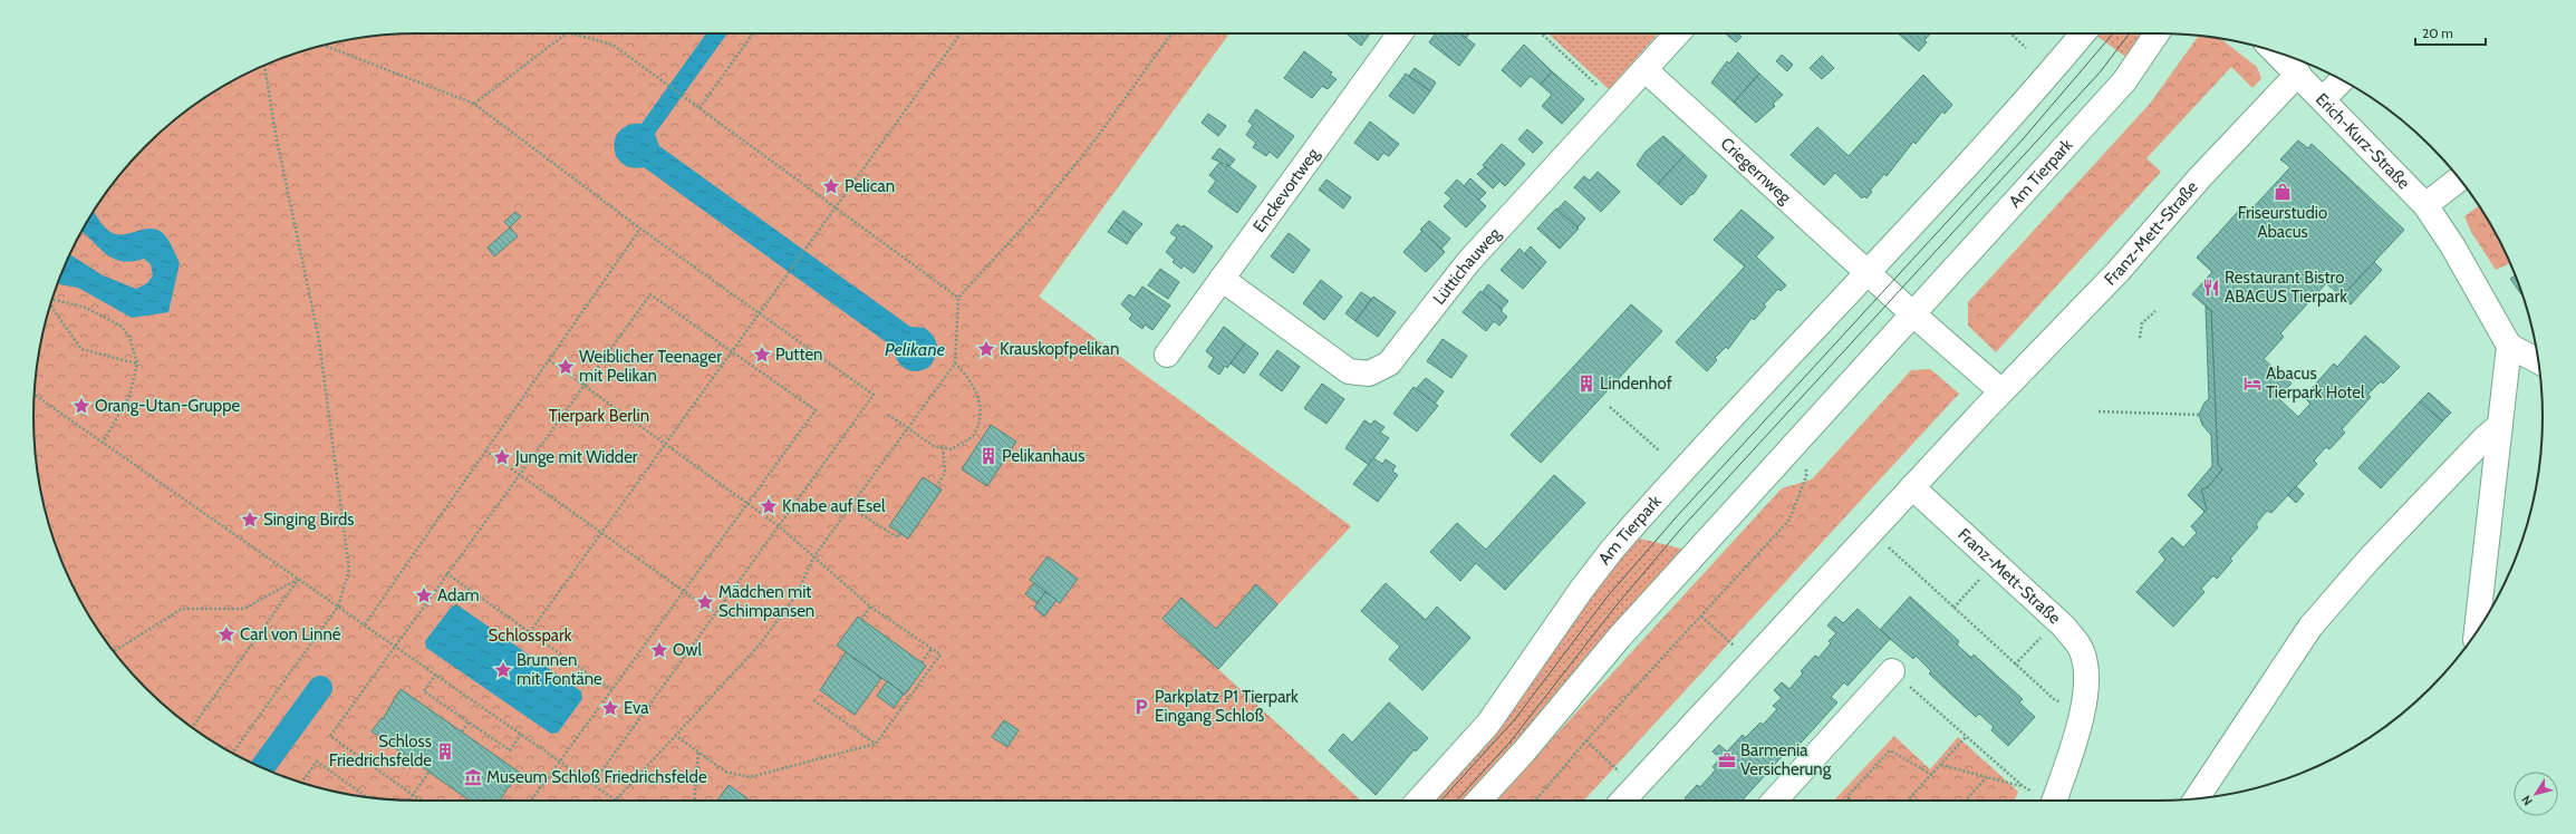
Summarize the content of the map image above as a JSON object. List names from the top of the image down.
{
  "streets": {
    "street": [
      "Erich-Kurz-Straße",
      "Criegernweg",
      "Am Tierpark",
      "Enckevortweg",
      "Franz-Mett-Straße",
      "Lüttichauweg"
    ]
  },
  "crossings": [
    ["Erich-Kurz-Straße", "Franz-Mett-Straße"],
    ["Criegernweg", "Am Tierpark"],
    ["Criegernweg", "Lüttichauweg"],
    ["Enckevortweg", "Lüttichauweg"]
  ],
  "water": ["Pelikane"],
  "parks": ["Tierpark Berlin", "Schlosspark"],
  "places": {
    "place": [
      "Pelican",
      "Krauskopfpelikan",
      "Putten",
      "Weiblicher Teenager mit Pelikan",
      "Orang-Utan-Gruppe",
      "Junge mit Widder",
      "Knabe auf Esel",
      "Singing Birds",
      "Adam",
      "Mädchen mit Schimpansen",
      "Carl von Linné",
      "Owl",
      "Brunnen mit Fontäne",
      "Eva"
    ],
    "shop": ["Friseurstudio Abacus"],
    "restaurant": ["Restaurant Bistro ABACUS Tierpark"],
    "building": ["Lindenhof", "Pelikanhaus", "Schloss Friedrichsfelde"],
    "hotel": ["Abacus Tierpark Hotel"],
    "parking": ["Parkplatz P1 Tierpark Eingang Schloß"],
    "office": ["Barmenia Versicherung"],
    "museum": ["Museum Schloß Friedrichsfelde"]
  },
  "scale_bar": "20 m",
  "north": "bottom left"
}
